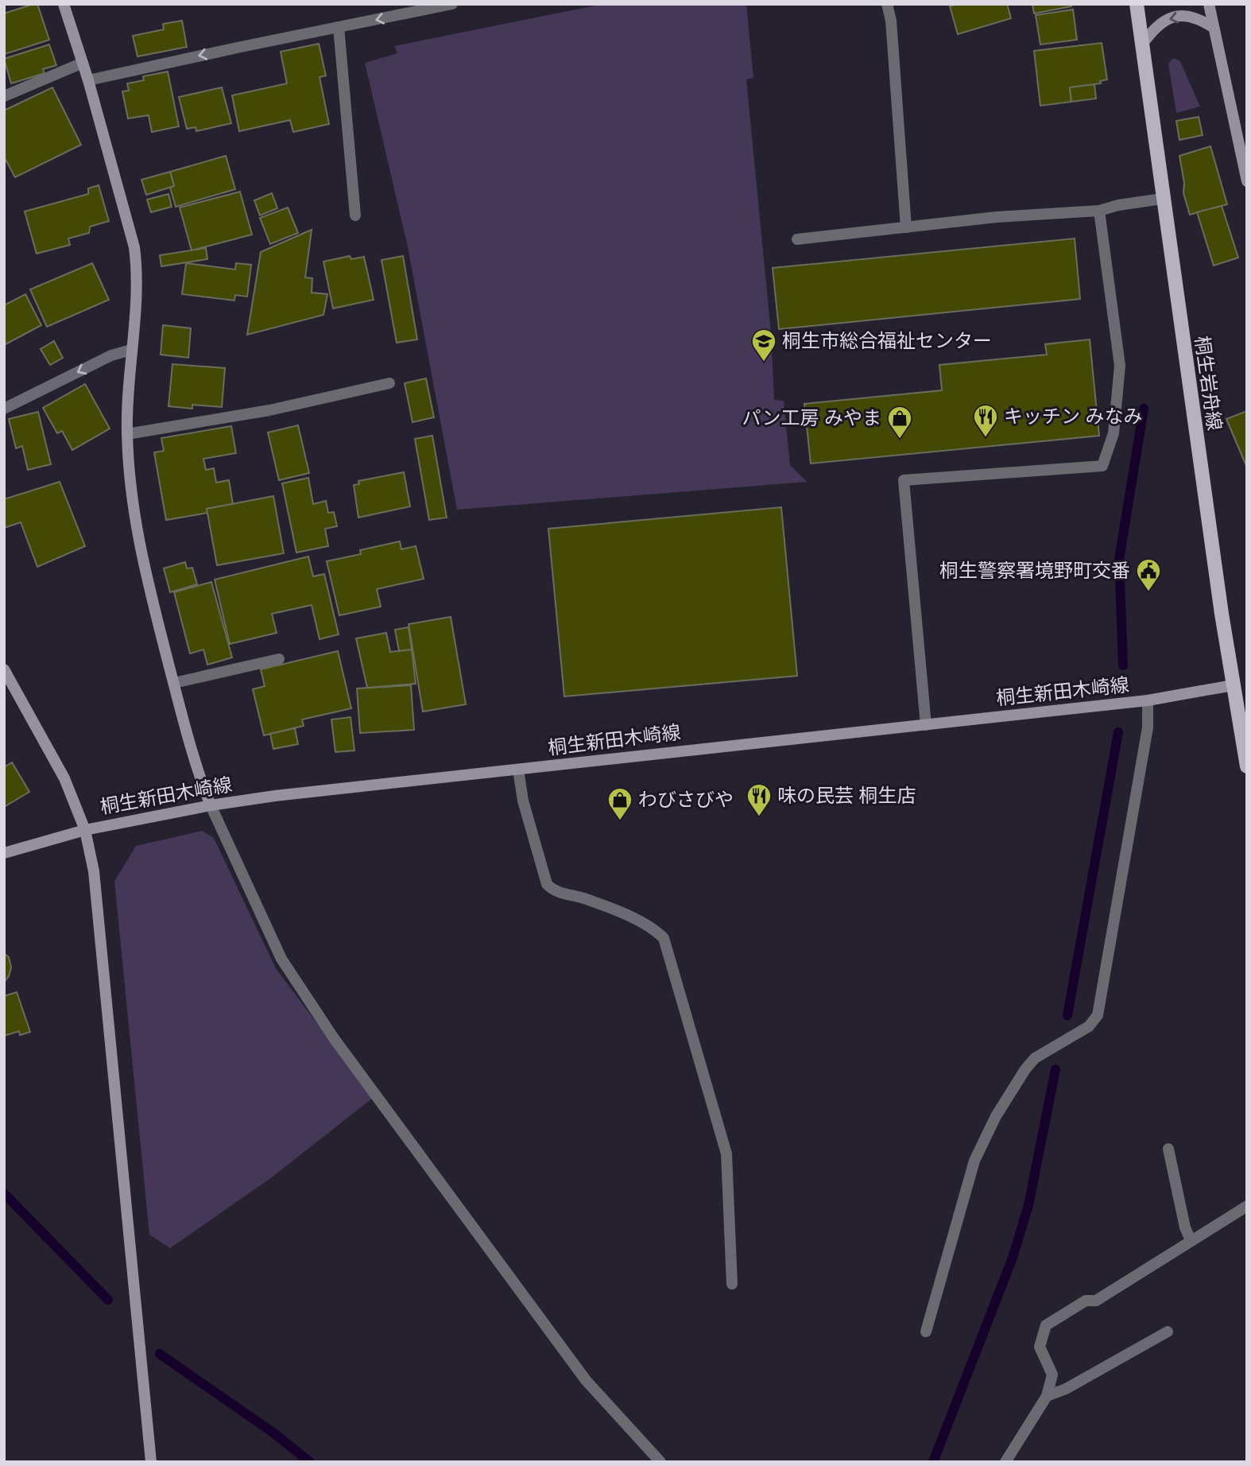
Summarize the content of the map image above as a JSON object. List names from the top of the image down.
{
  "streets": {
    "main road": ["桐生岩舟線"],
    "street": ["桐生新田木崎線"]
  },
  "crossings": [
    ["桐生岩舟線", "桐生新田木崎線"]
  ],
  "places": {
    "school or university": ["桐生市総合福祉センター"],
    "restaurant": ["キッチン みなみ", "味の民芸 桐生店"],
    "shop": ["パン工房 みやま", "わびさびや"],
    "public building": ["桐生警察署境野町交番"]
  }
}
